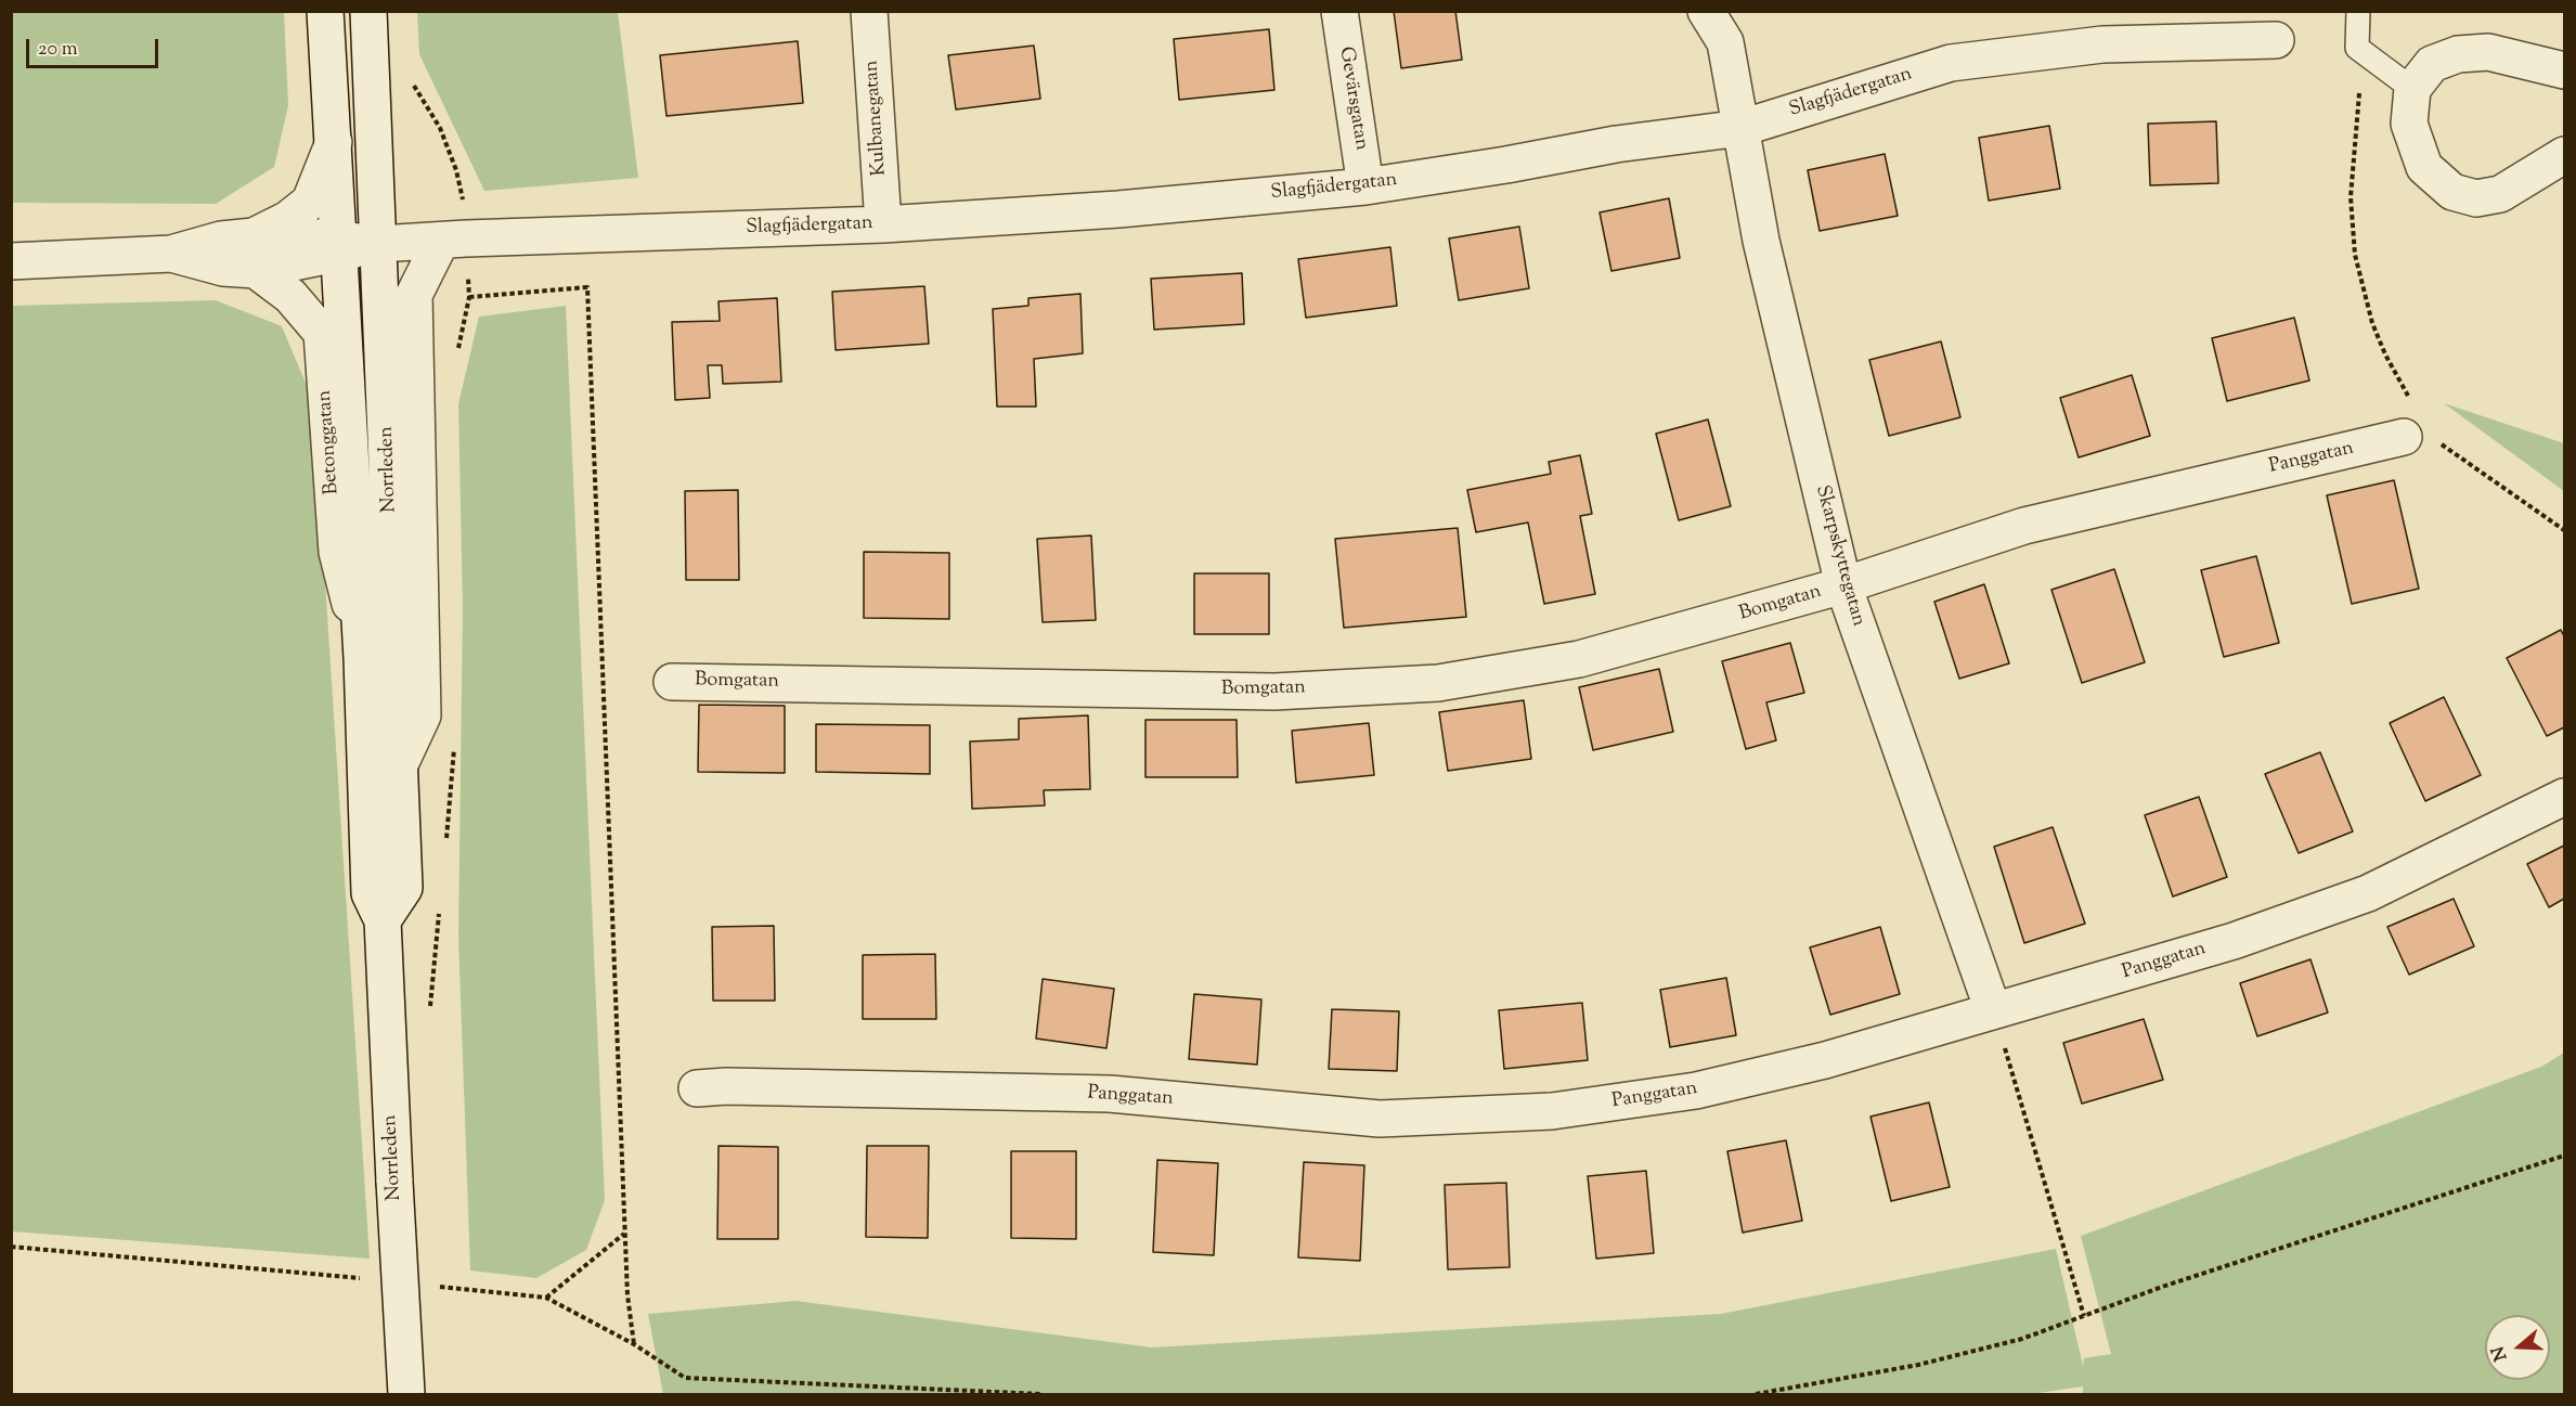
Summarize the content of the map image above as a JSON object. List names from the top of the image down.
{
  "streets": {
    "street": [
      "Slagfjädergatan",
      "Gevärsgatan",
      "Kulbanegatan",
      "Betonggatan",
      "Panggatan",
      "Norrleden",
      "Skarpskyttegatan",
      "Bomgatan"
    ]
  },
  "crossings": [
    ["Slagfjädergatan", "Gevärsgatan"],
    ["Slagfjädergatan", "Kulbanegatan"],
    ["Slagfjädergatan", "Norrleden"],
    ["Slagfjädergatan", "Skarpskyttegatan"],
    ["Betonggatan", "Norrleden"],
    ["Panggatan", "Skarpskyttegatan"],
    ["Panggatan", "Bomgatan"],
    ["Skarpskyttegatan", "Bomgatan"]
  ],
  "scale_bar": "20 m",
  "north": "left"
}
